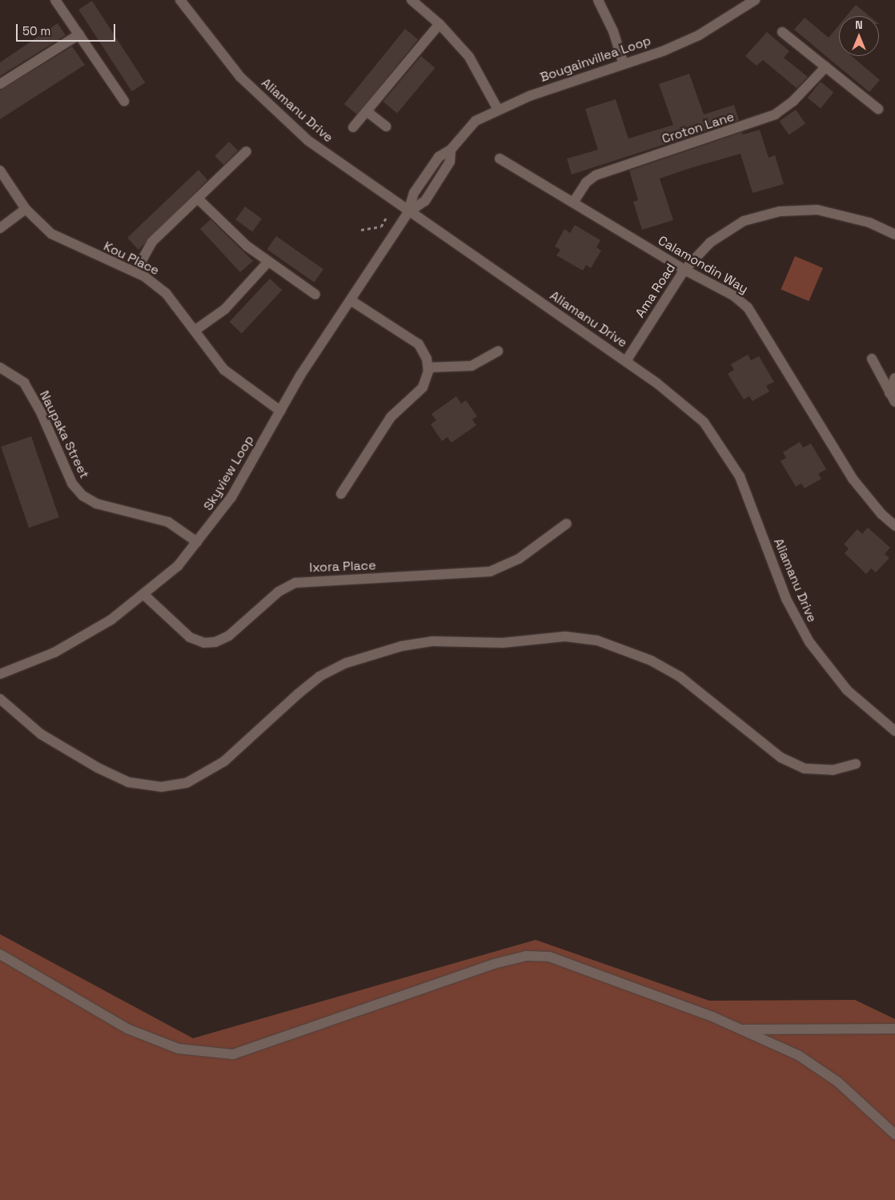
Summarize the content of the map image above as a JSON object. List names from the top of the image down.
{
  "streets": {
    "street": [
      "Bougainvillea Loop",
      "Aliamanu Drive",
      "Croton Lane",
      "Kou Place",
      "Calamondin Way",
      "Ama Road",
      "Naupaka Street",
      "Skyview Loop",
      "Ixora Place"
    ]
  },
  "crossings": [
    ["Bougainvillea Loop", "Aliamanu Drive"],
    ["Bougainvillea Loop", "Skyview Loop"],
    ["Aliamanu Drive", "Ama Road"],
    ["Aliamanu Drive", "Skyview Loop"],
    ["Croton Lane", "Calamondin Way"],
    ["Kou Place", "Skyview Loop"],
    ["Calamondin Way", "Ama Road"],
    ["Naupaka Street", "Skyview Loop"],
    ["Skyview Loop", "Ixora Place"]
  ],
  "scale_bar": "50 m",
  "north": "top"
}
